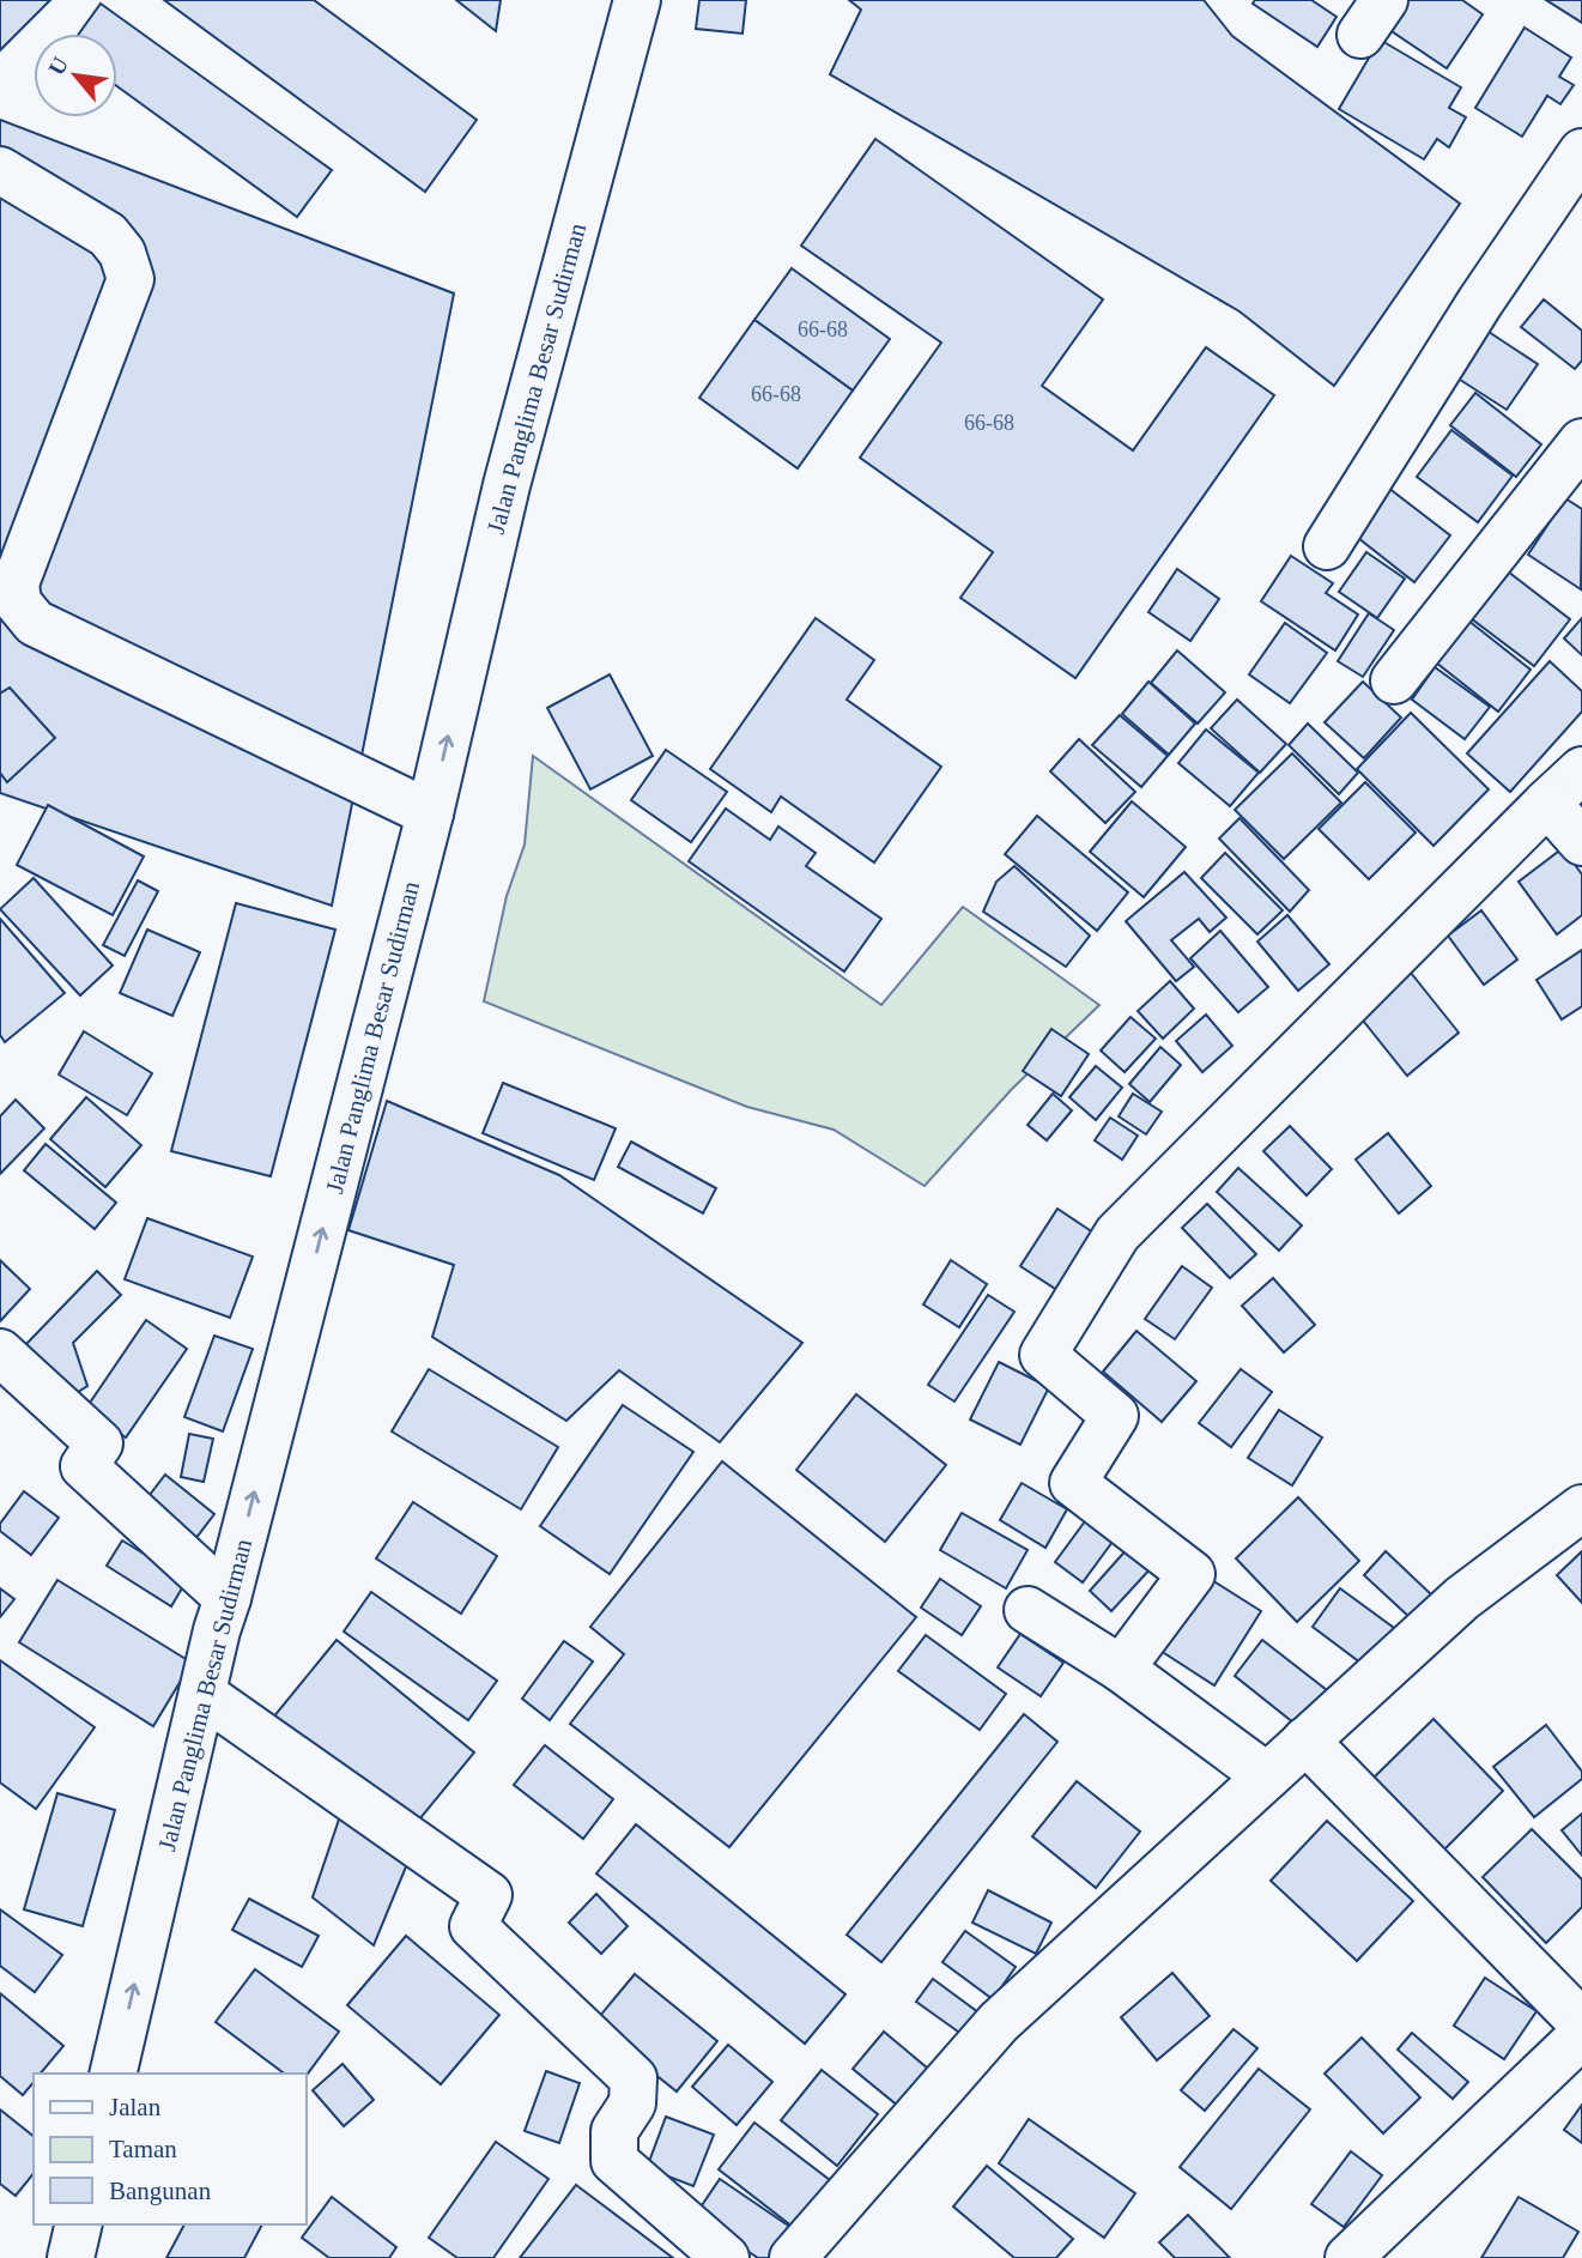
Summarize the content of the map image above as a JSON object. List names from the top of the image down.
{
  "streets": {
    "street": ["Jalan Panglima Besar Sudirman"]
  },
  "one_way": ["Jalan Panglima Besar Sudirman"],
  "house_numbers": ["66-68", "66-68", "66-68"],
  "legend": ["Jalan", "Taman", "Bangunan"],
  "north": "top left"
}
